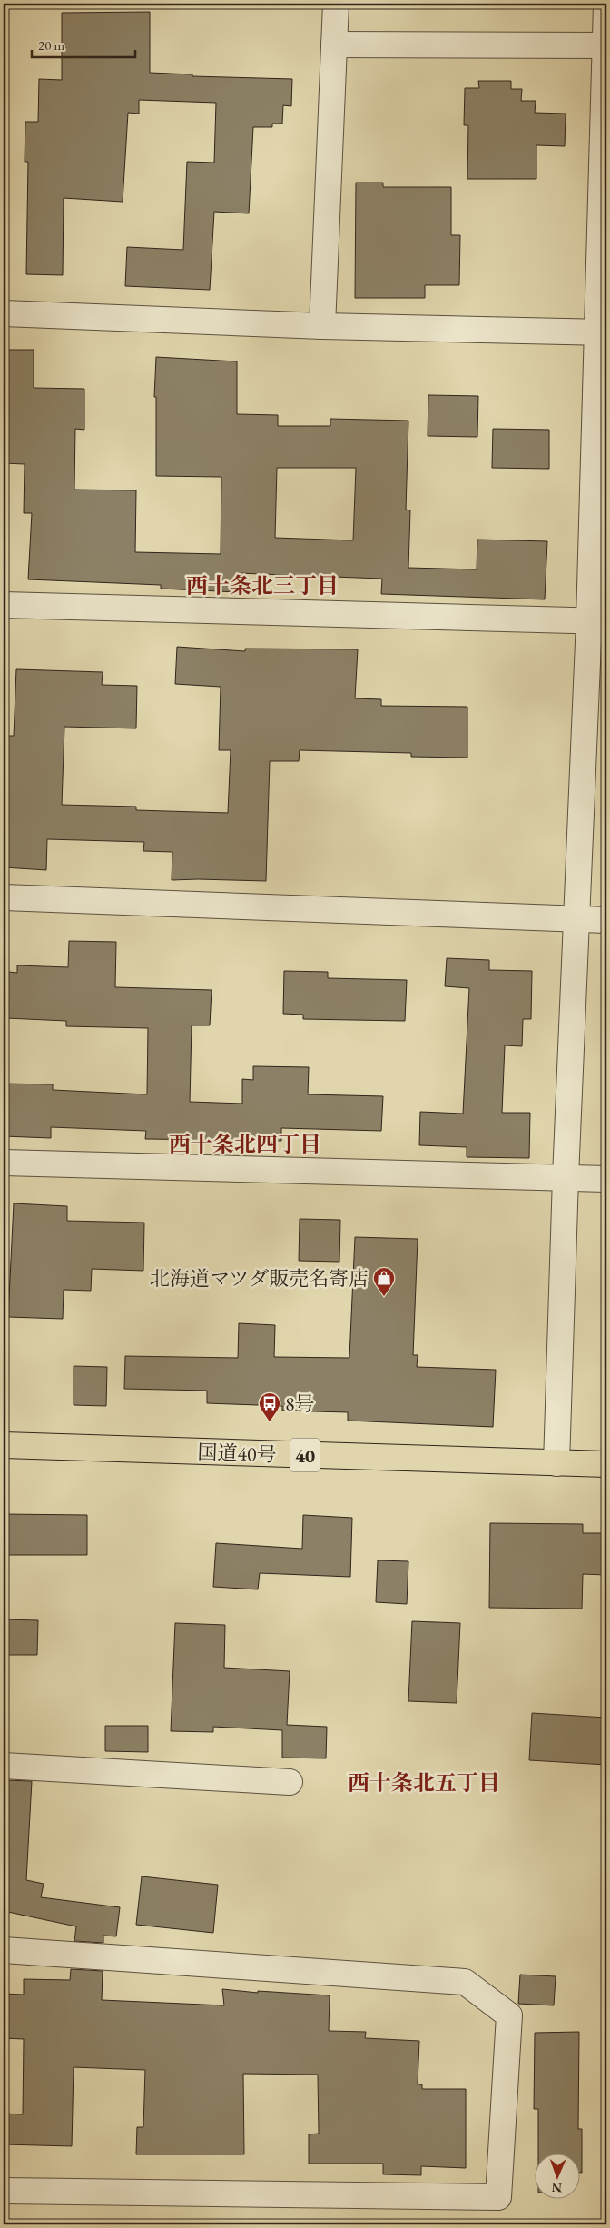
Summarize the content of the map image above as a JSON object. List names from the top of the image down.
{
  "streets": {
    "highway": ["国道40号", "40"]
  },
  "districts": ["西十条北三丁目", "西十条北四丁目", "西十条北五丁目"],
  "places": {
    "shop": ["北海道マツダ販売名寄店"],
    "bus stop": ["8号"]
  },
  "scale_bar": "20 m",
  "north": "bottom"
}
